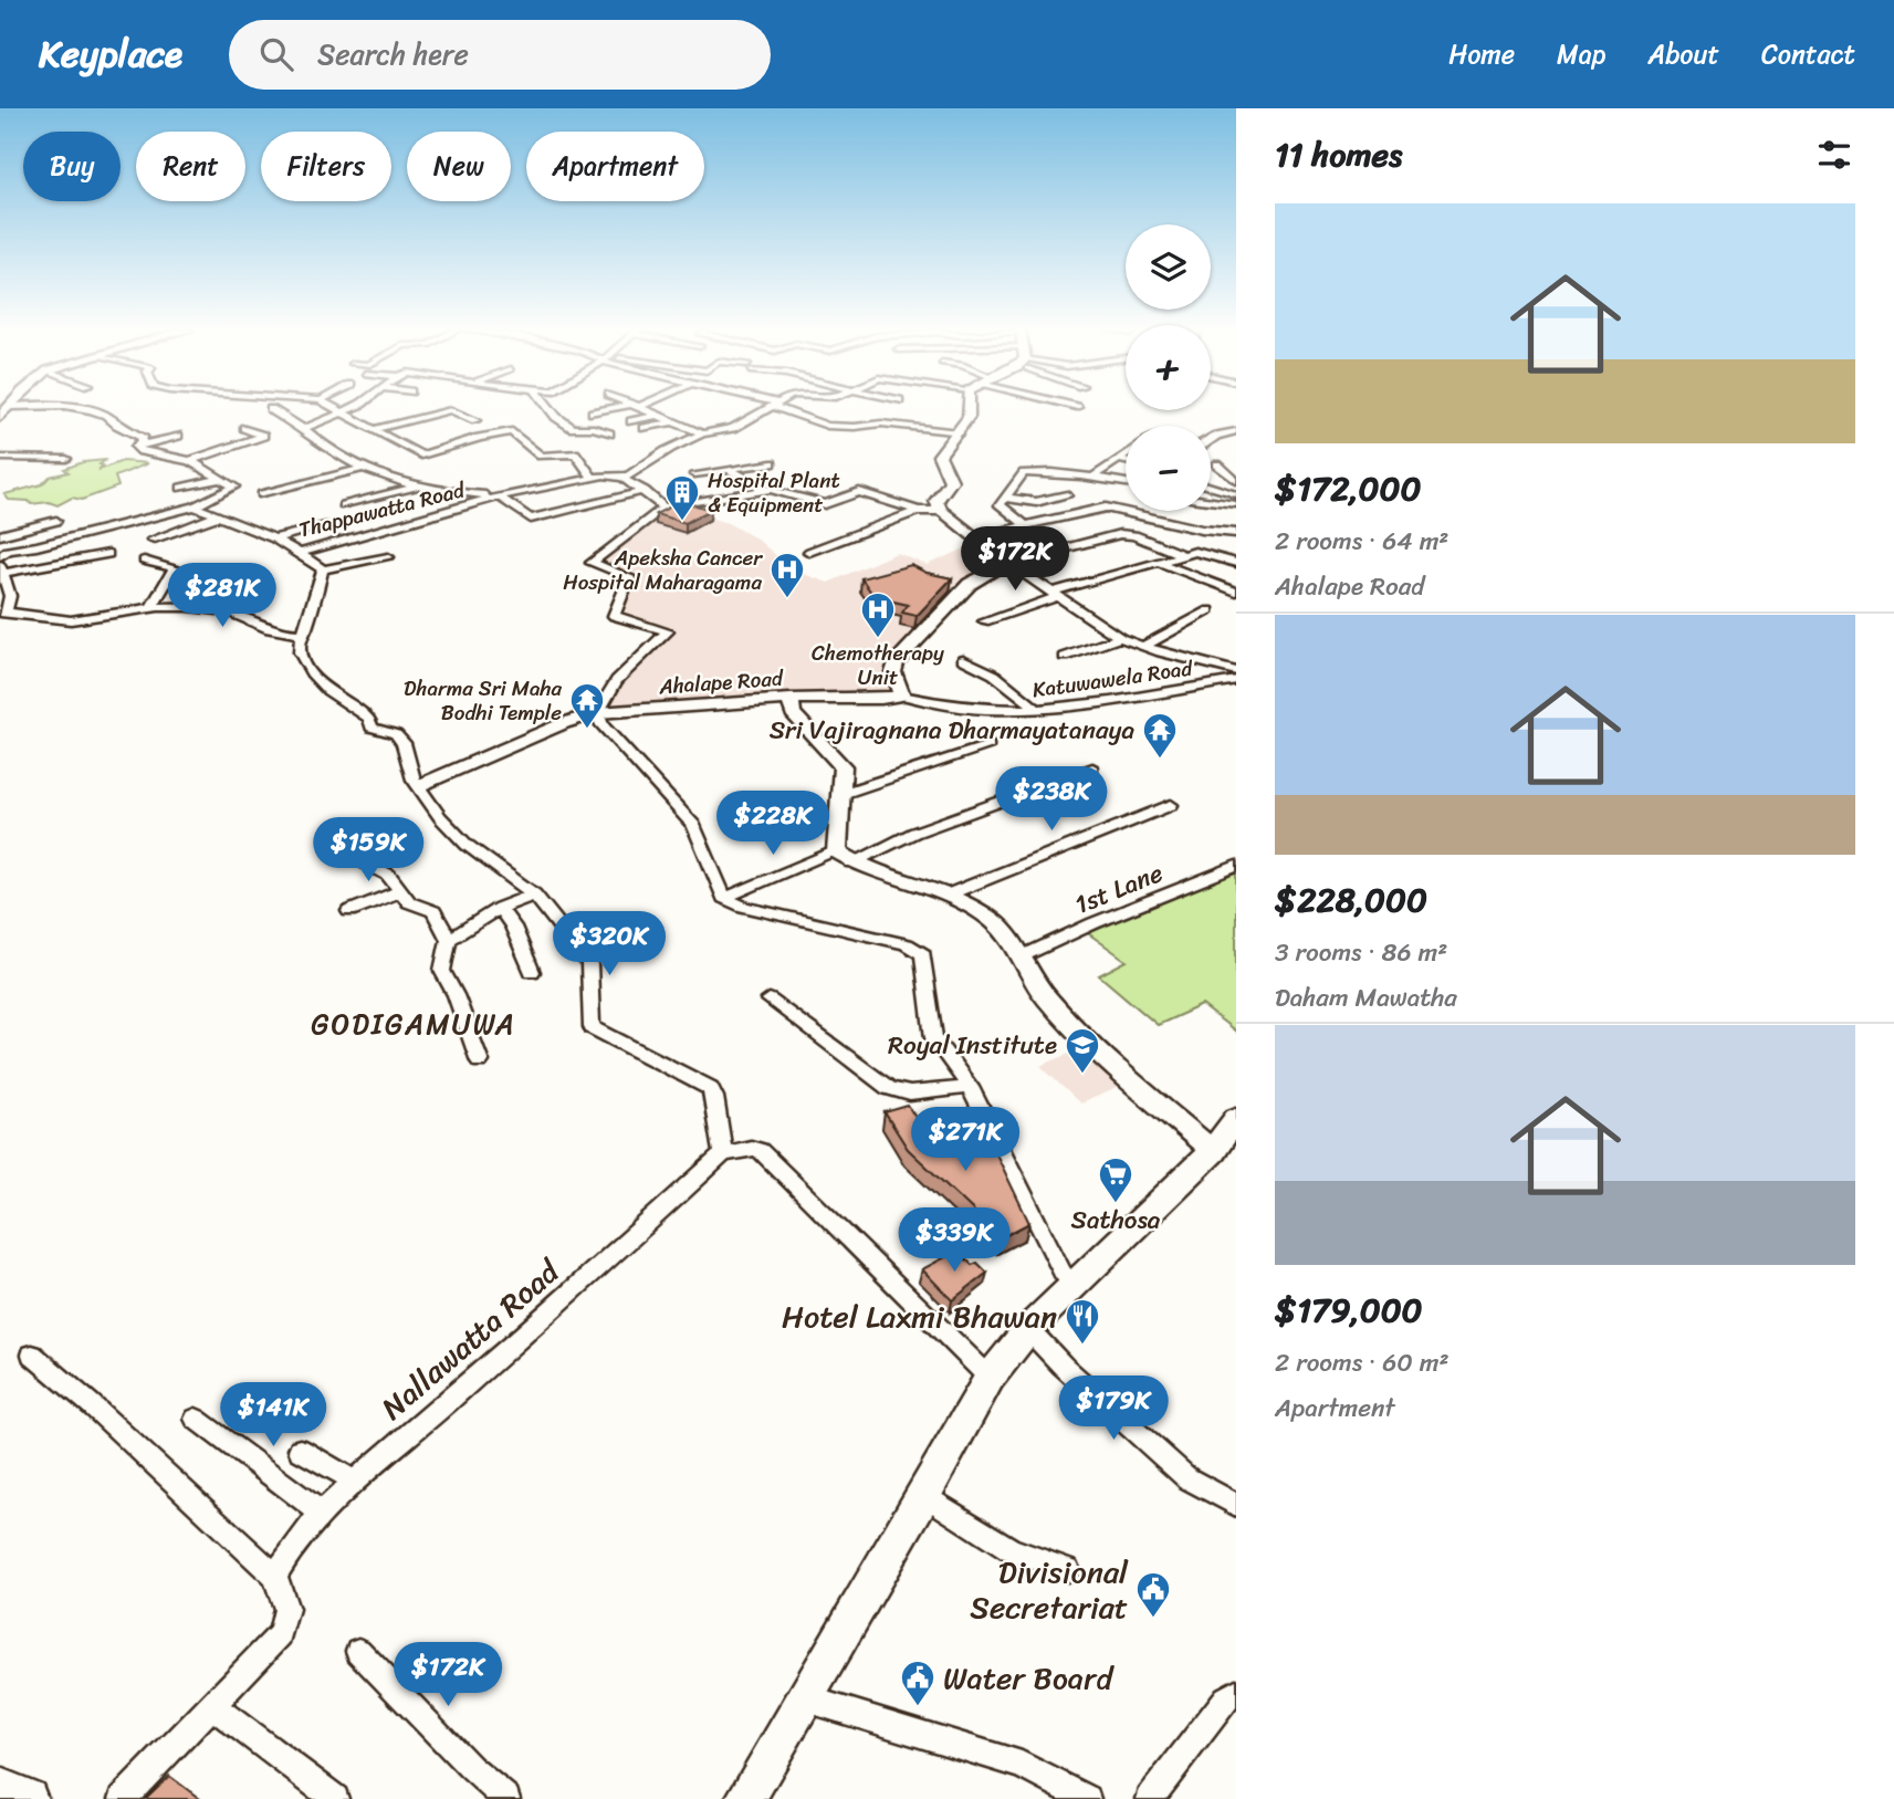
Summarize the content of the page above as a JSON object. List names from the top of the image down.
{
  "streets": {
    "street": [
      "Thappawatta Road",
      "Katuwawela Road",
      "Ahalape Road",
      "1st Lane",
      "Nallawatta Road"
    ]
  },
  "crossings": [
    ["Katuwawela Road", "Ahalape Road"]
  ],
  "districts": ["GODIGAMUWA"],
  "places": {
    "building": ["Hospital Plant & Equipment"],
    "hospital": ["Apeksha Cancer Hospital Maharagama", "Chemotherapy Unit"],
    "temple": ["Dharma Sri Maha Bodhi Temple", "Sri Vajiragnana Dharmayatanaya"],
    "school or university": ["Royal Institute"],
    "supermarket": ["Sathosa"],
    "restaurant": ["Hotel Laxmi Bhawan"],
    "public building": ["Divisional Secretariat", "Water Board"]
  },
  "page": {
    "header": "Keyplace",
    "search": "Search here",
    "nav": [
      "Home",
      "Map",
      "About",
      "Contact"
    ],
    "heading": "11 homes",
    "chip": [
      "Buy",
      "Rent",
      "Filters",
      "New",
      "Apartment"
    ],
    "list": [
      {
        "name": "$172,000",
        "note": "2 rooms · 64 m² · Ahalape Road"
      },
      {
        "name": "$228,000",
        "note": "3 rooms · 86 m² · Daham Mawatha"
      },
      {
        "name": "$179,000",
        "note": "2 rooms · 60 m² · Apartment"
      }
    ],
    "map_buttons": ["+", "−"],
    "price": [
      "$172K",
      "$281K",
      "$238K",
      "$228K",
      "$159K",
      "$320K",
      "$271K",
      "$339K",
      "$179K",
      "$141K",
      "$172K"
    ]
  }
}
